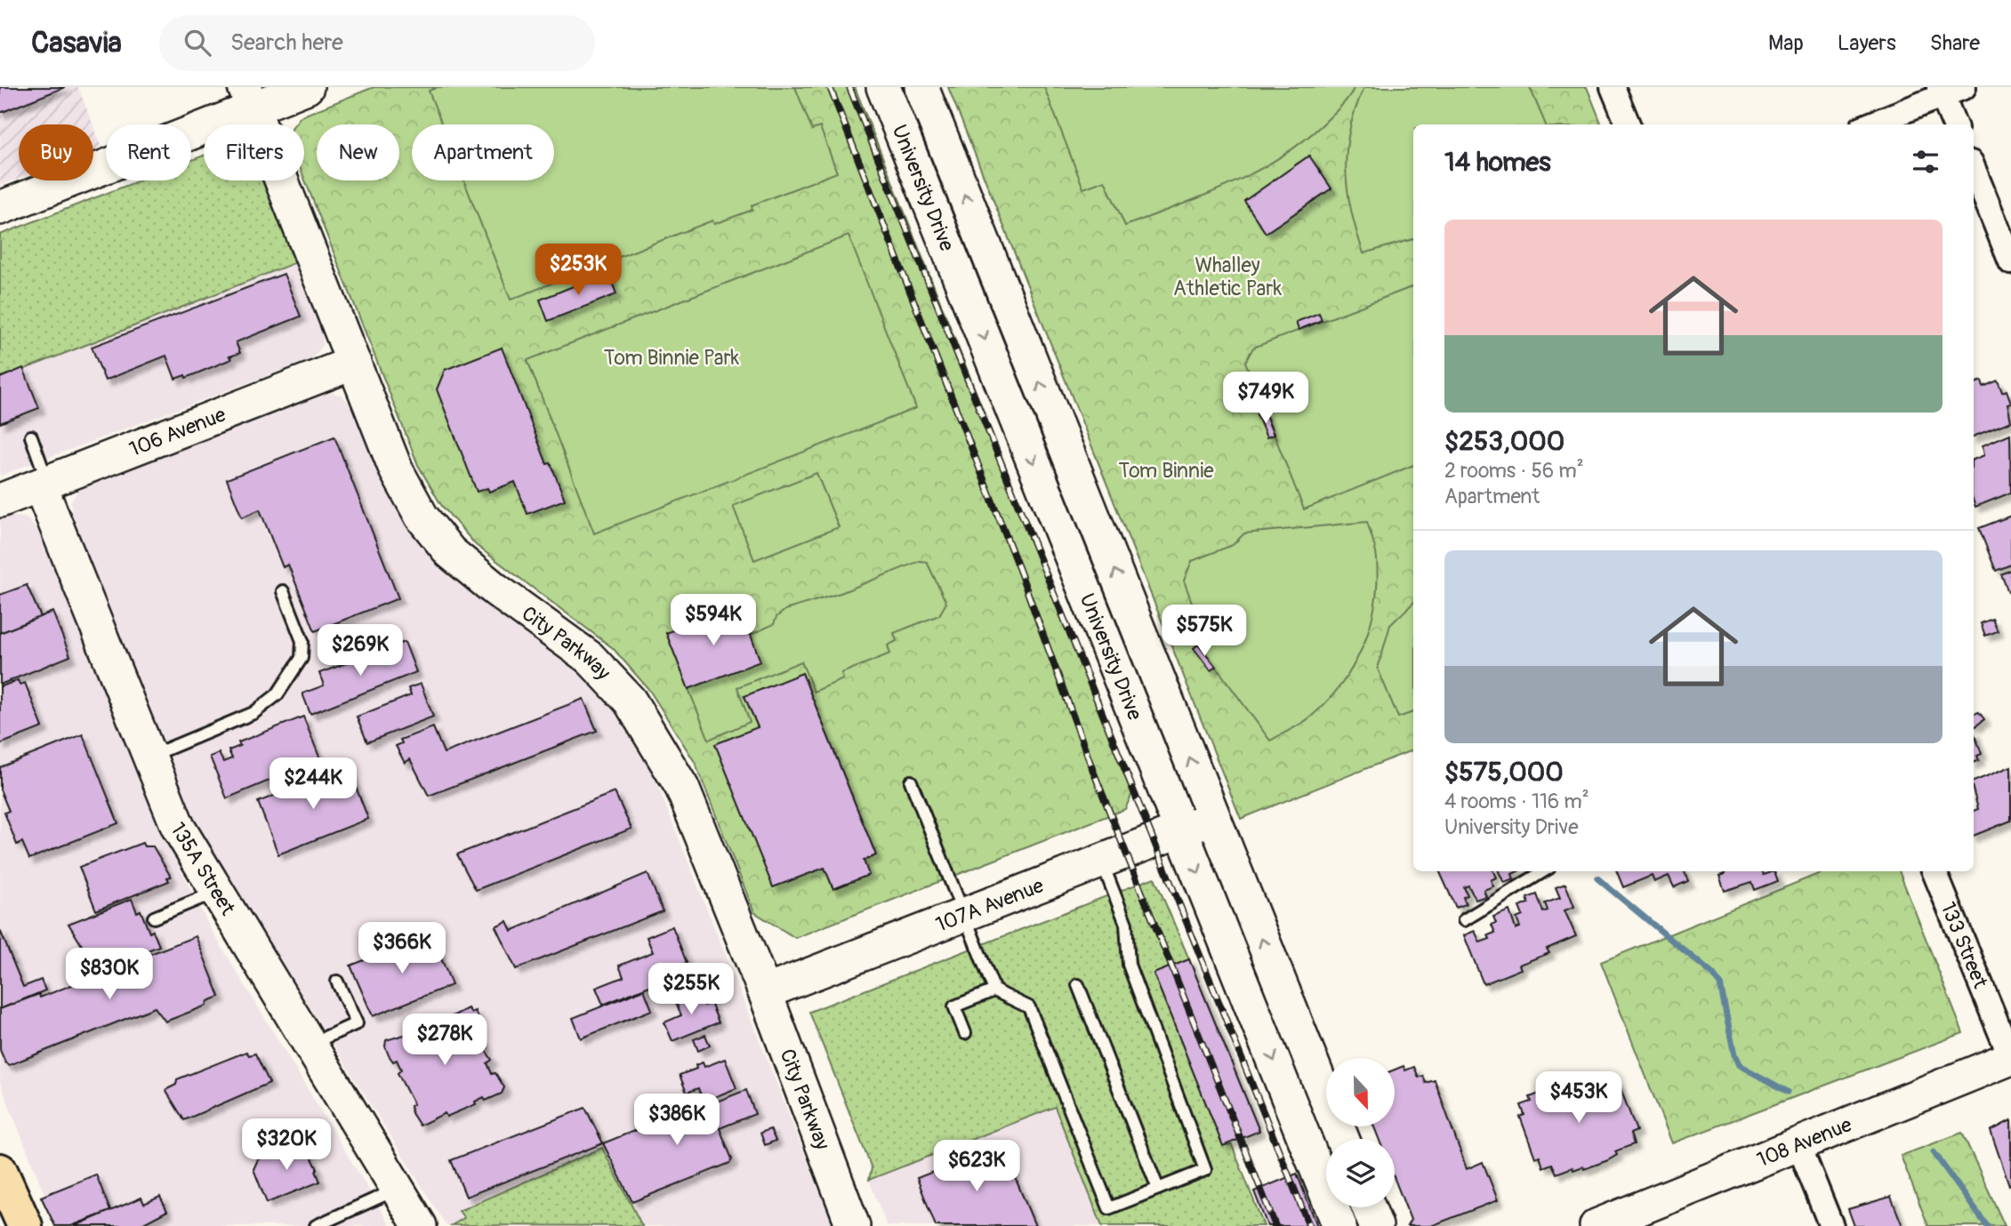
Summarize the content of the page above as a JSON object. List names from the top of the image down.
{
  "streets": {
    "street": [
      "University Drive",
      "106 Avenue",
      "City Parkway",
      "135A Street",
      "107A Avenue",
      "133 Street",
      "108 Avenue"
    ]
  },
  "crossings": [
    ["University Drive", "107A Avenue"],
    ["106 Avenue", "City Parkway"],
    ["106 Avenue", "135A Street"],
    ["City Parkway", "107A Avenue"],
    ["133 Street", "108 Avenue"]
  ],
  "parks": ["Whalley Athletic Park", "Tom Binnie Park", "Tom Binnie"],
  "north": "bottom",
  "page": {
    "header": "Casavia",
    "search": "Search here",
    "nav": ["Map", "Layers", "Share"],
    "chip": [
      "Buy",
      "Rent",
      "Filters",
      "New",
      "Apartment"
    ],
    "heading": "14 homes",
    "list": [
      {
        "name": "$253,000",
        "note": "2 rooms · 56 m² · Apartment"
      },
      {
        "name": "$575,000",
        "note": "4 rooms · 116 m² · University Drive"
      }
    ],
    "price": [
      "$253K",
      "$749K",
      "$594K",
      "$575K",
      "$269K",
      "$244K",
      "$366K",
      "$830K",
      "$255K",
      "$278K",
      "$453K",
      "$386K",
      "$320K",
      "$623K"
    ]
  }
}
